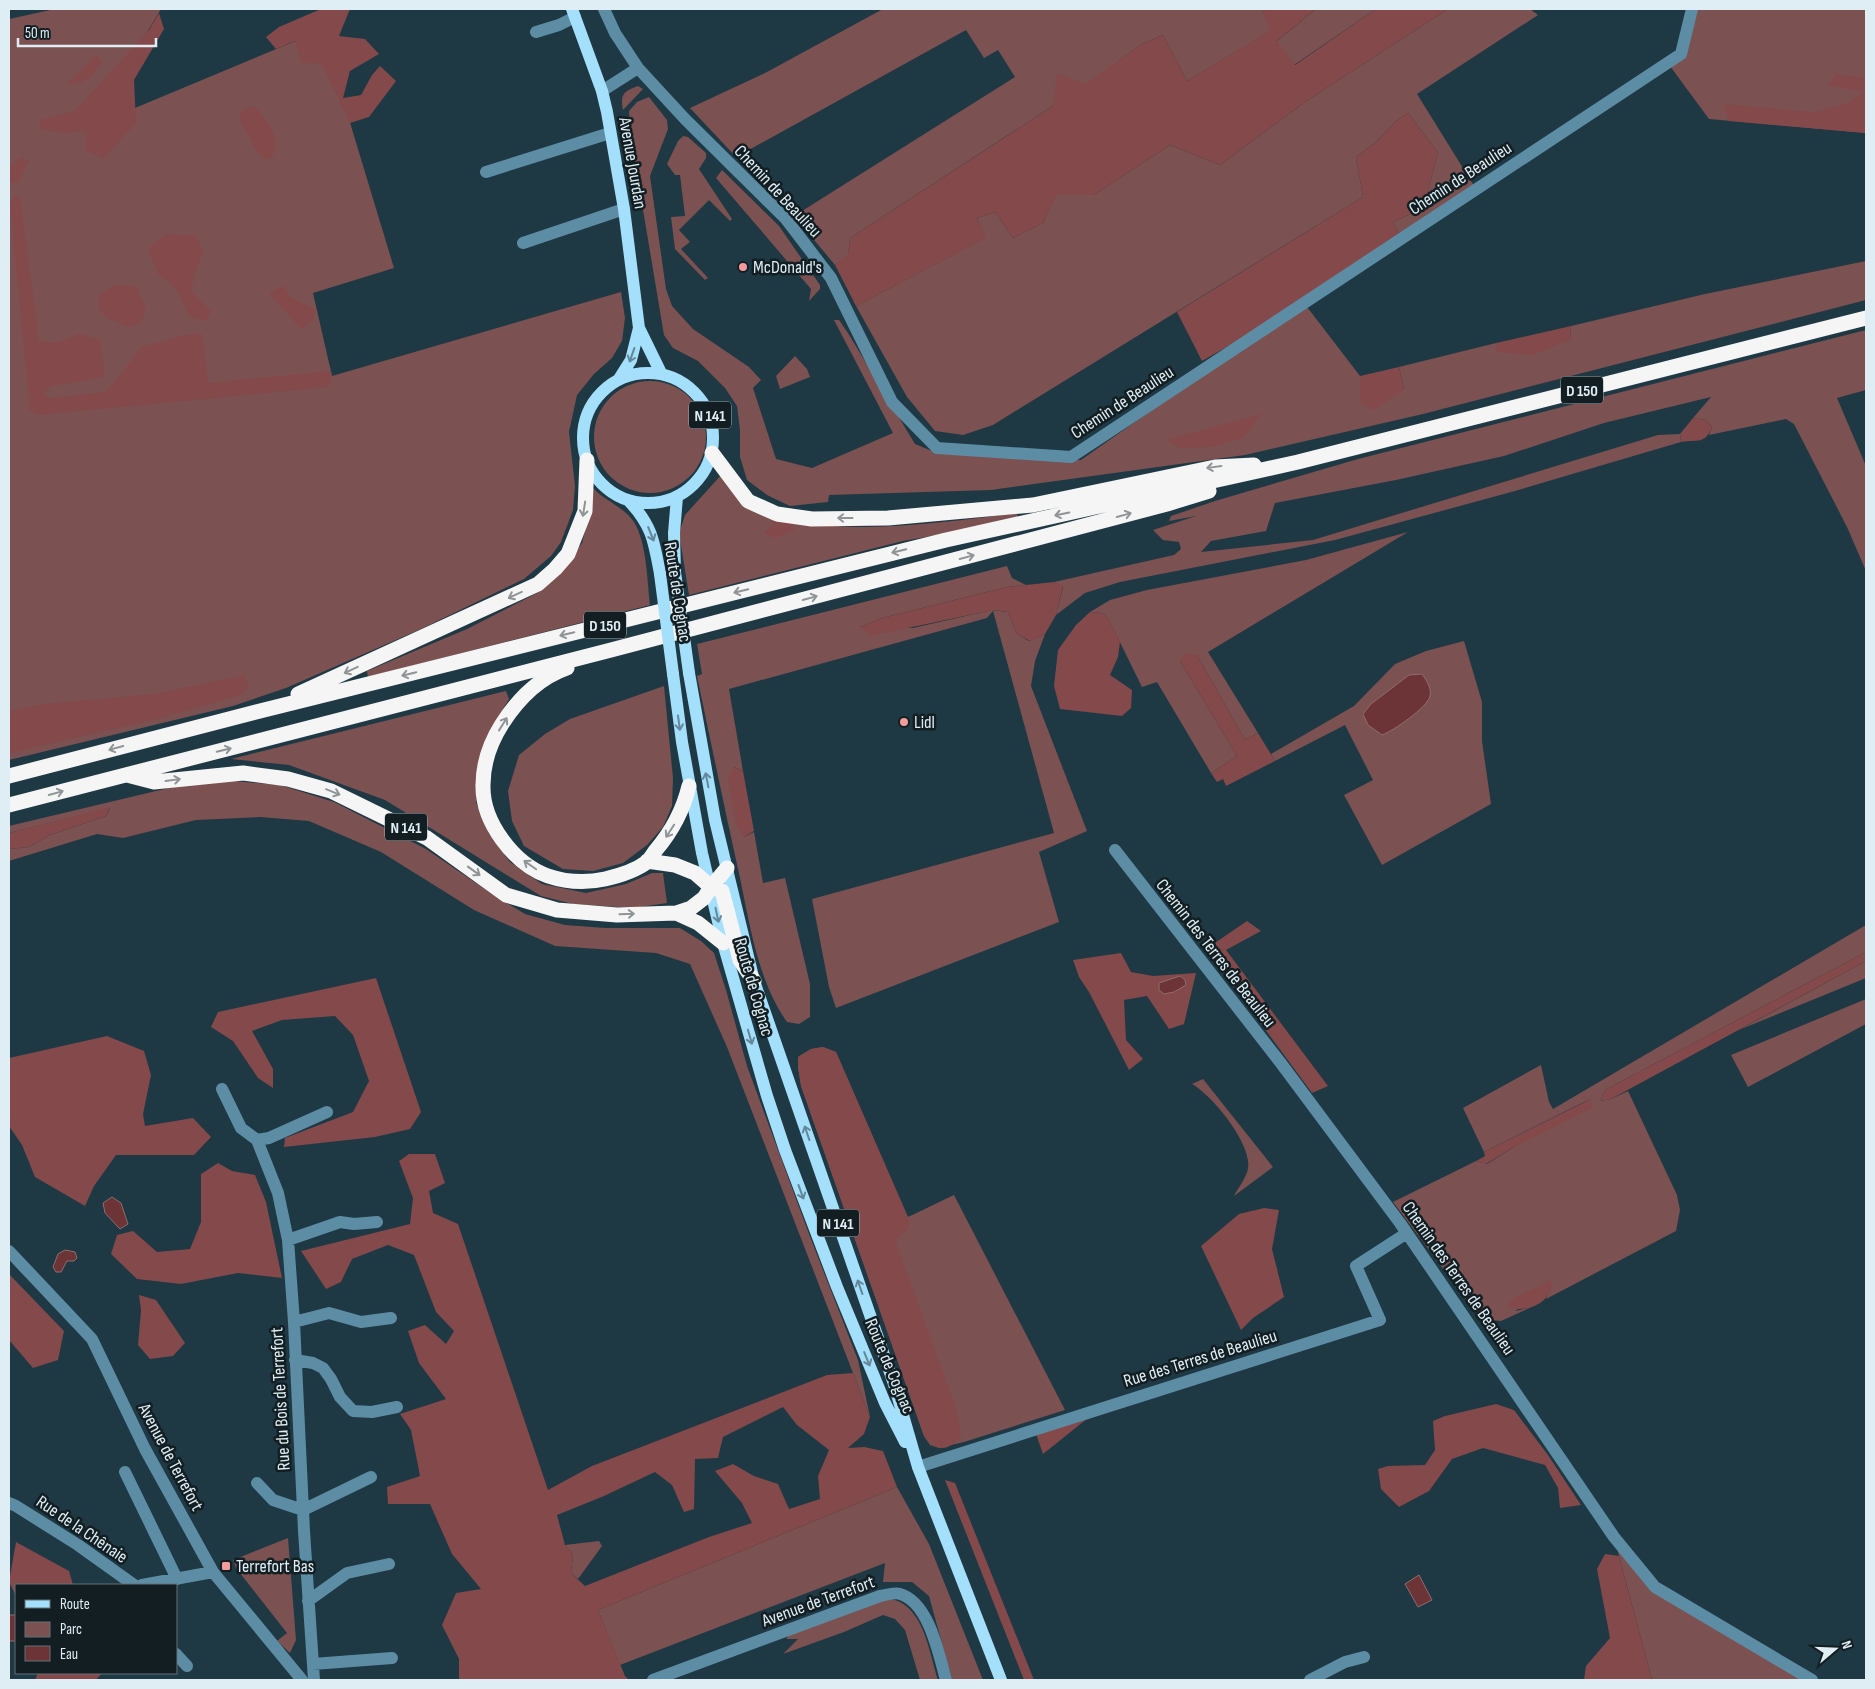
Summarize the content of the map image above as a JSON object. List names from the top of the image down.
{
  "streets": {
    "highway": ["D 150", "N 141"],
    "main road": ["Avenue Jourdan", "Route de Cognac"],
    "street": [
      "Chemin de Beaulieu",
      "Chemin des Terres de Beaulieu",
      "Rue des Terres de Beaulieu",
      "Rue du Bois de Terrefort",
      "Avenue de Terrefort",
      "Rue de la Chênaie"
    ]
  },
  "crossings": [
    ["Avenue Jourdan", "N 141"],
    ["Avenue Jourdan", "Route de Cognac"],
    ["D 150", "N 141"],
    ["N 141", "Route de Cognac"],
    ["Route de Cognac", "Rue des Terres de Beaulieu"],
    ["Chemin des Terres de Beaulieu", "Rue des Terres de Beaulieu"]
  ],
  "places": {
    "other": ["McDonald's", "Lidl"],
    "transit": ["Terrefort Bas"]
  },
  "legend": ["Route", "Parc", "Eau"],
  "scale_bar": "50 m",
  "north": "right"
}
